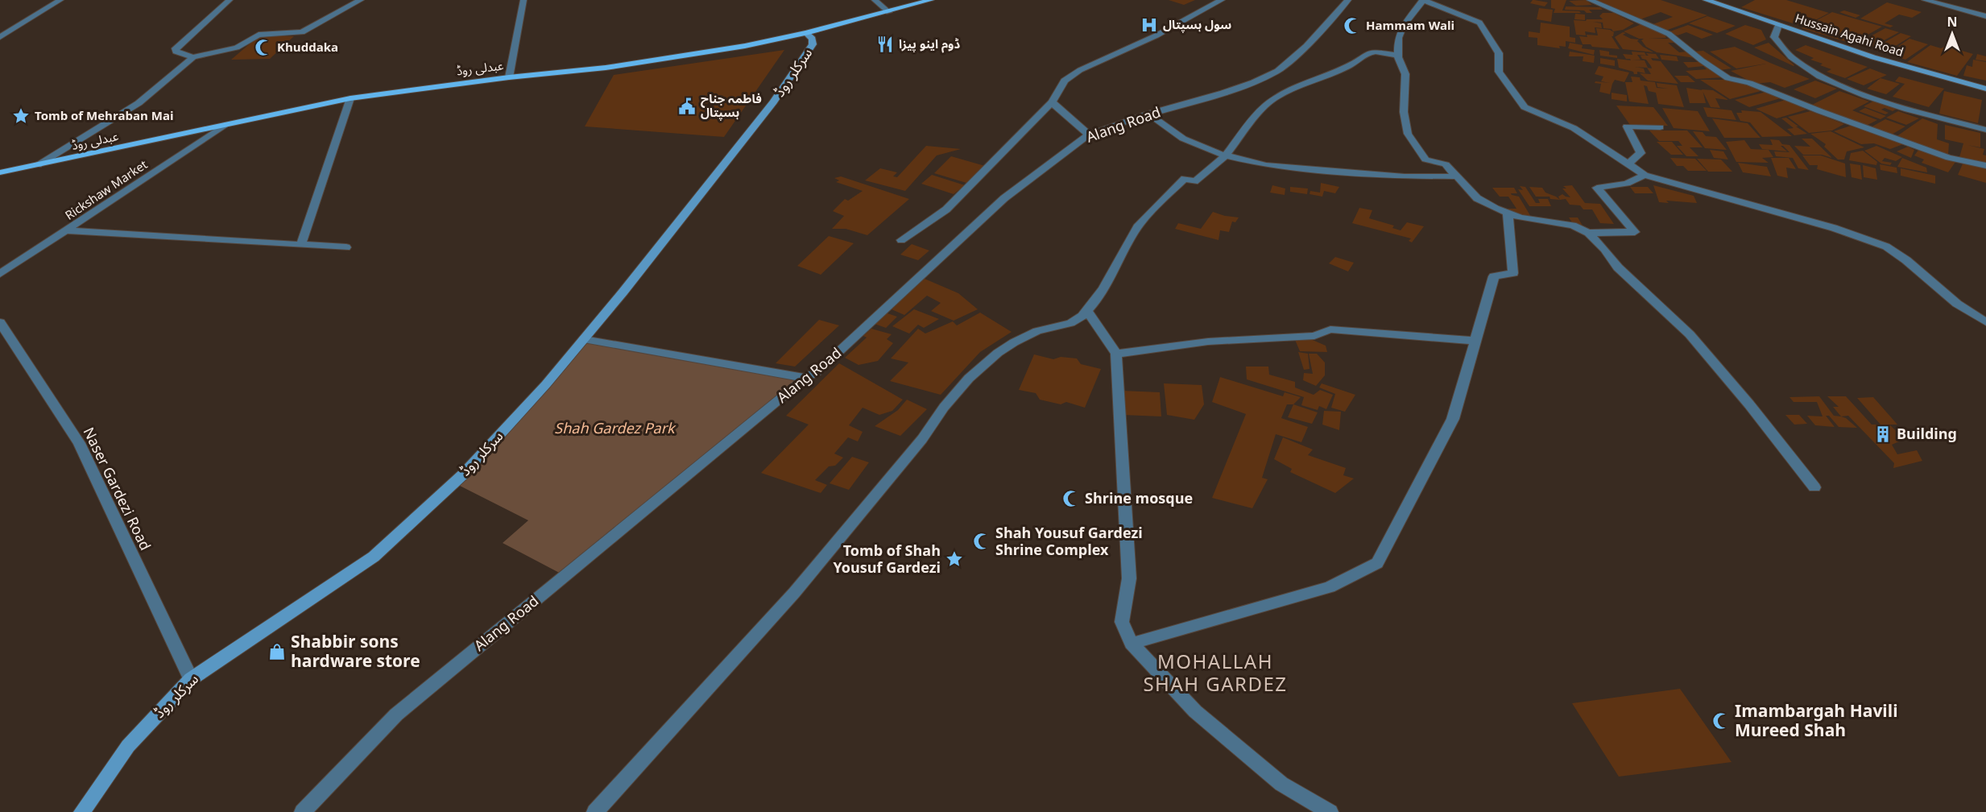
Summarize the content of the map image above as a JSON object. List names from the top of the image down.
{
  "streets": {
    "main road": ["Hussain Agahi Road", "عبدلی روڈ", "سرکلر روڈ"],
    "street": ["Alang Road", "Rickshaw Market", "Naser Gardezi Road"]
  },
  "crossings": [
    ["عبدلی روڈ", "سرکلر روڈ"],
    ["عبدلی روڈ", "Rickshaw Market"],
    ["سرکلر روڈ", "Naser Gardezi Road"]
  ],
  "districts": ["MOHALLAH SHAH GARDEZ"],
  "parks": ["Shah Gardez Park"],
  "places": {
    "hospital": ["سول ہسپتال"],
    "mosque": [
      "Hammam Wali",
      "Khuddaka",
      "Shrine mosque",
      "Shah Yousuf Gardezi Shrine Complex",
      "Imambargah Havili Mureed Shah"
    ],
    "restaurant": ["ڈوم اینو پیزا"],
    "public building": ["فاطمہ جناح ہسپتال"],
    "place": ["Tomb of Mehraban Mai", "Tomb of Shah Yousuf Gardezi"],
    "building": ["Building"],
    "shop": ["Shabbir sons hardware store"]
  },
  "north": "top"
}
